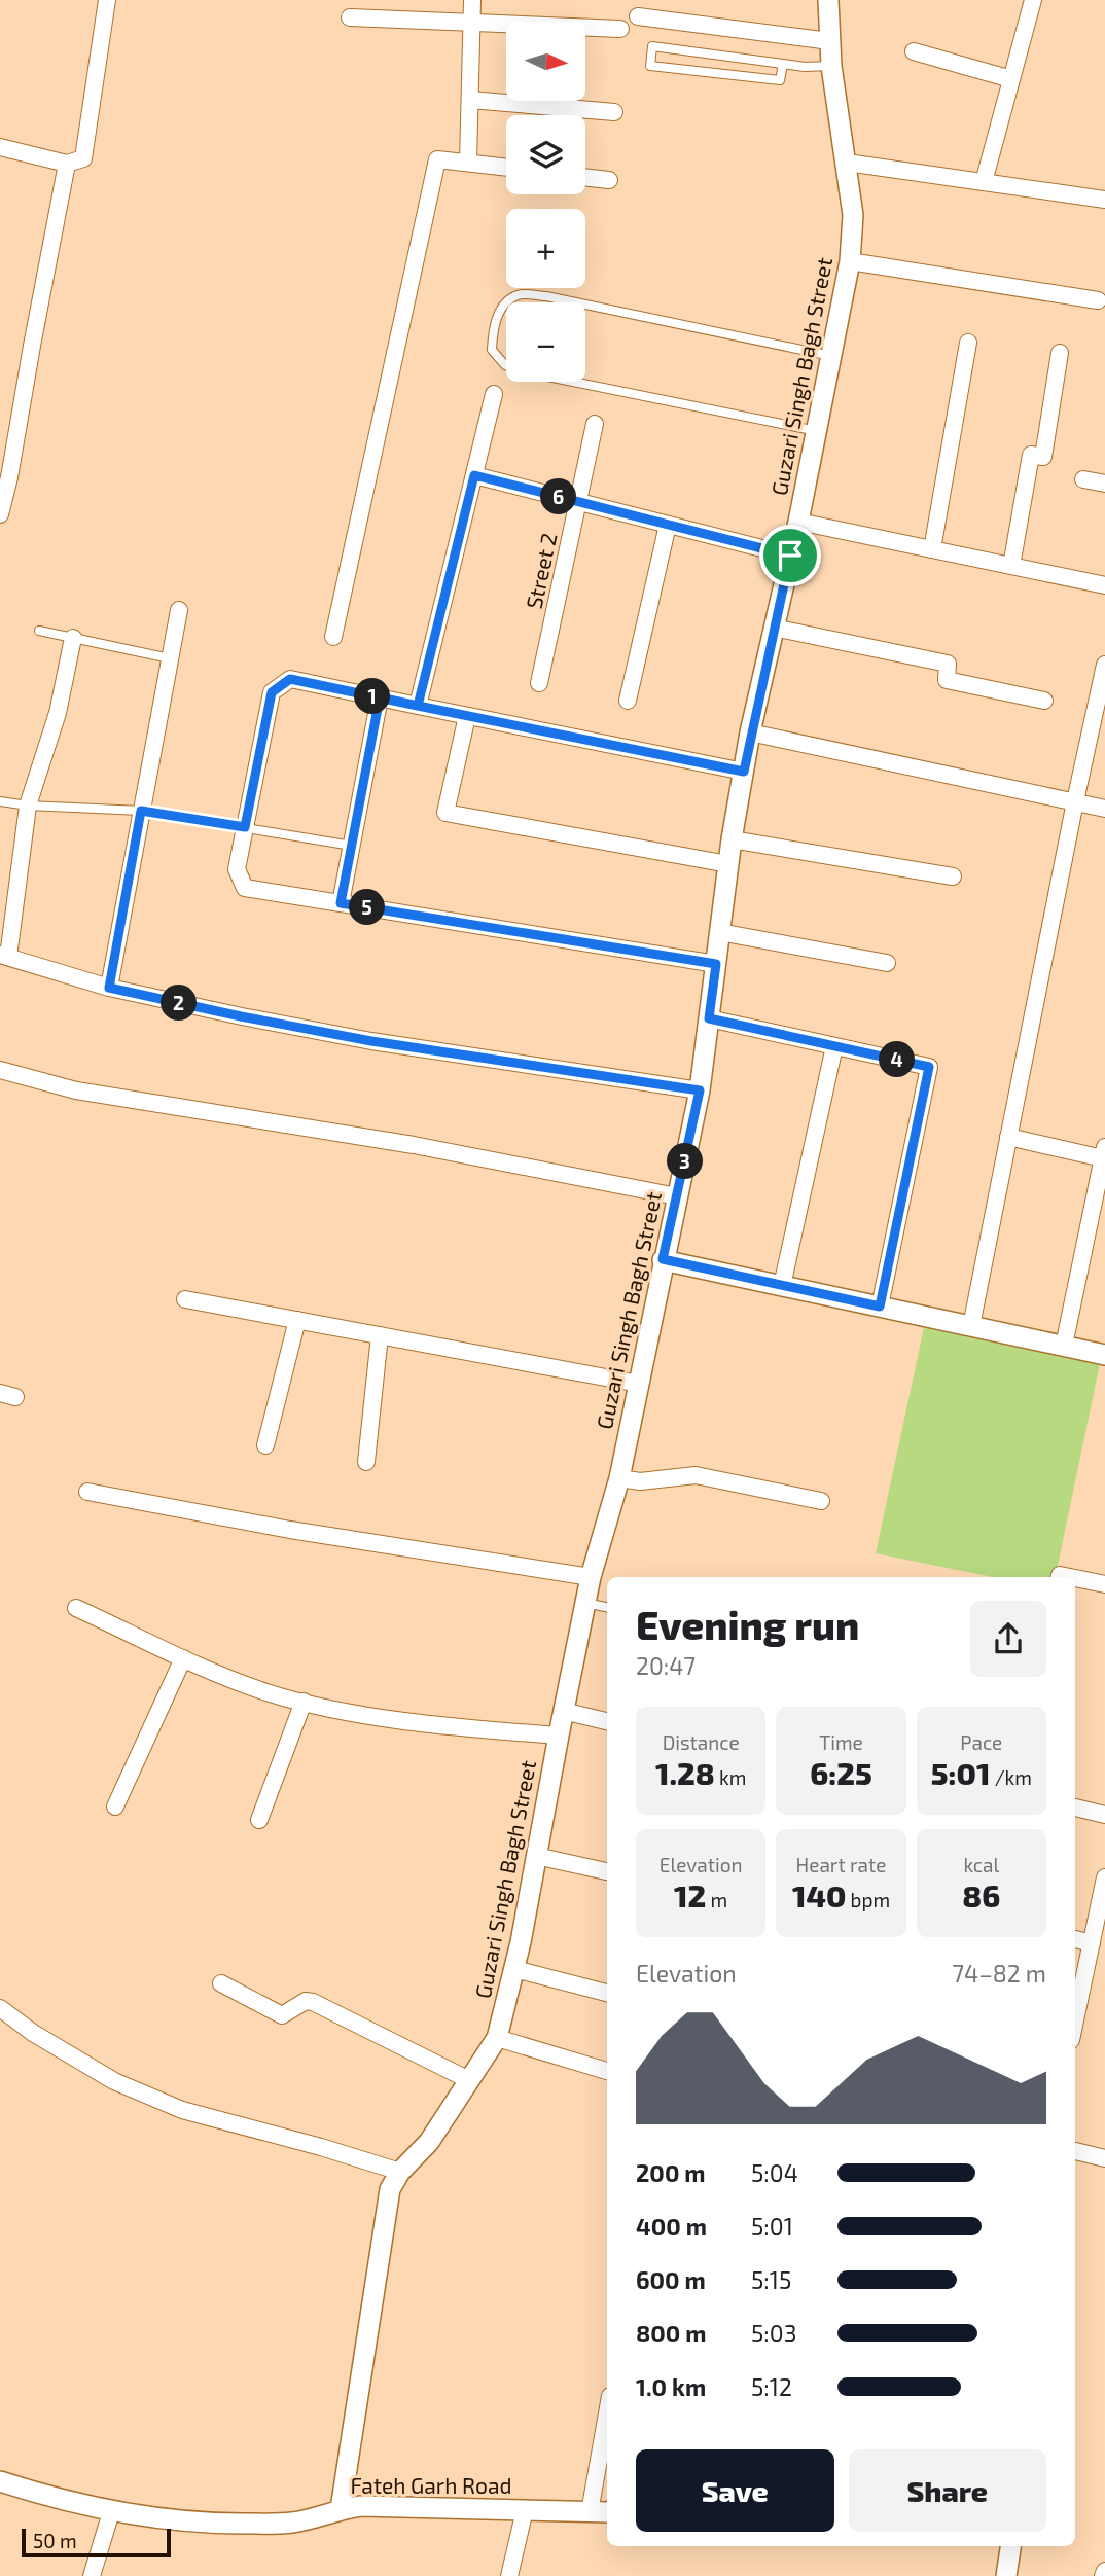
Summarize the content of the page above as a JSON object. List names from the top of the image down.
{
  "streets": {
    "street": ["Guzari Singh Bagh Street", "Street 2", "Fateh Garh Road"]
  },
  "crossings": [
    ["Guzari Singh Bagh Street", "Fateh Garh Road"]
  ],
  "scale_bar": "50 m",
  "north": "right",
  "page": {
    "map_buttons": ["+", "−"],
    "pins": [
      "6",
      "1",
      "5",
      "2",
      "4",
      "3"
    ],
    "heading": ["Evening run", "20:47"],
    "stats": [
      ["Distance", "1.28 km"],
      ["Time", "6:25"],
      ["Pace", "5:01 /km"],
      ["Elevation", "12 m"],
      ["Heart rate", "140 bpm"],
      ["kcal", "86"]
    ],
    "chart": ["Elevation", "74–82 m"],
    "list": [
      {
        "name": "200 m",
        "note": "5:04"
      },
      {
        "name": "400 m",
        "note": "5:01"
      },
      {
        "name": "600 m",
        "note": "5:15"
      },
      {
        "name": "800 m",
        "note": "5:03"
      },
      {
        "name": "1.0 km",
        "note": "5:12"
      }
    ],
    "buttons": ["Save", "Share"],
    "scale": "50 m"
  }
}
